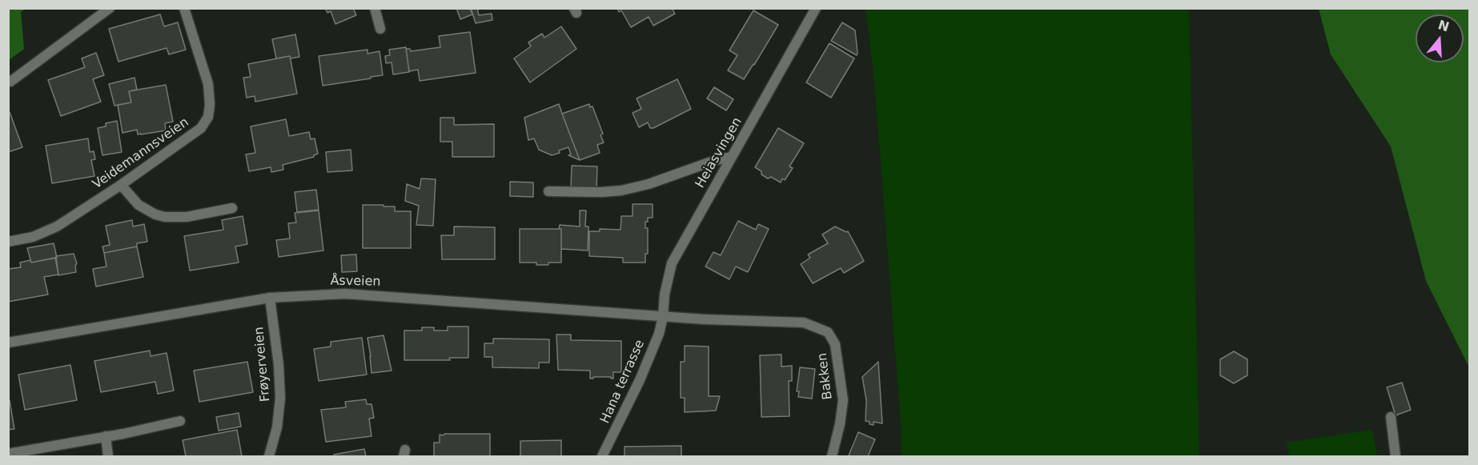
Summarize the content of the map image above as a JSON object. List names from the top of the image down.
{
  "streets": {
    "street": [
      "Heiasvingen",
      "Veidemannsveien",
      "Åsveien",
      "Frøyerveien",
      "Bakken",
      "Hana terrasse"
    ]
  },
  "crossings": [
    ["Heiasvingen", "Åsveien"],
    ["Heiasvingen", "Hana terrasse"],
    ["Åsveien", "Frøyerveien"],
    ["Åsveien", "Bakken"],
    ["Åsveien", "Hana terrasse"]
  ],
  "north": "top"
}
